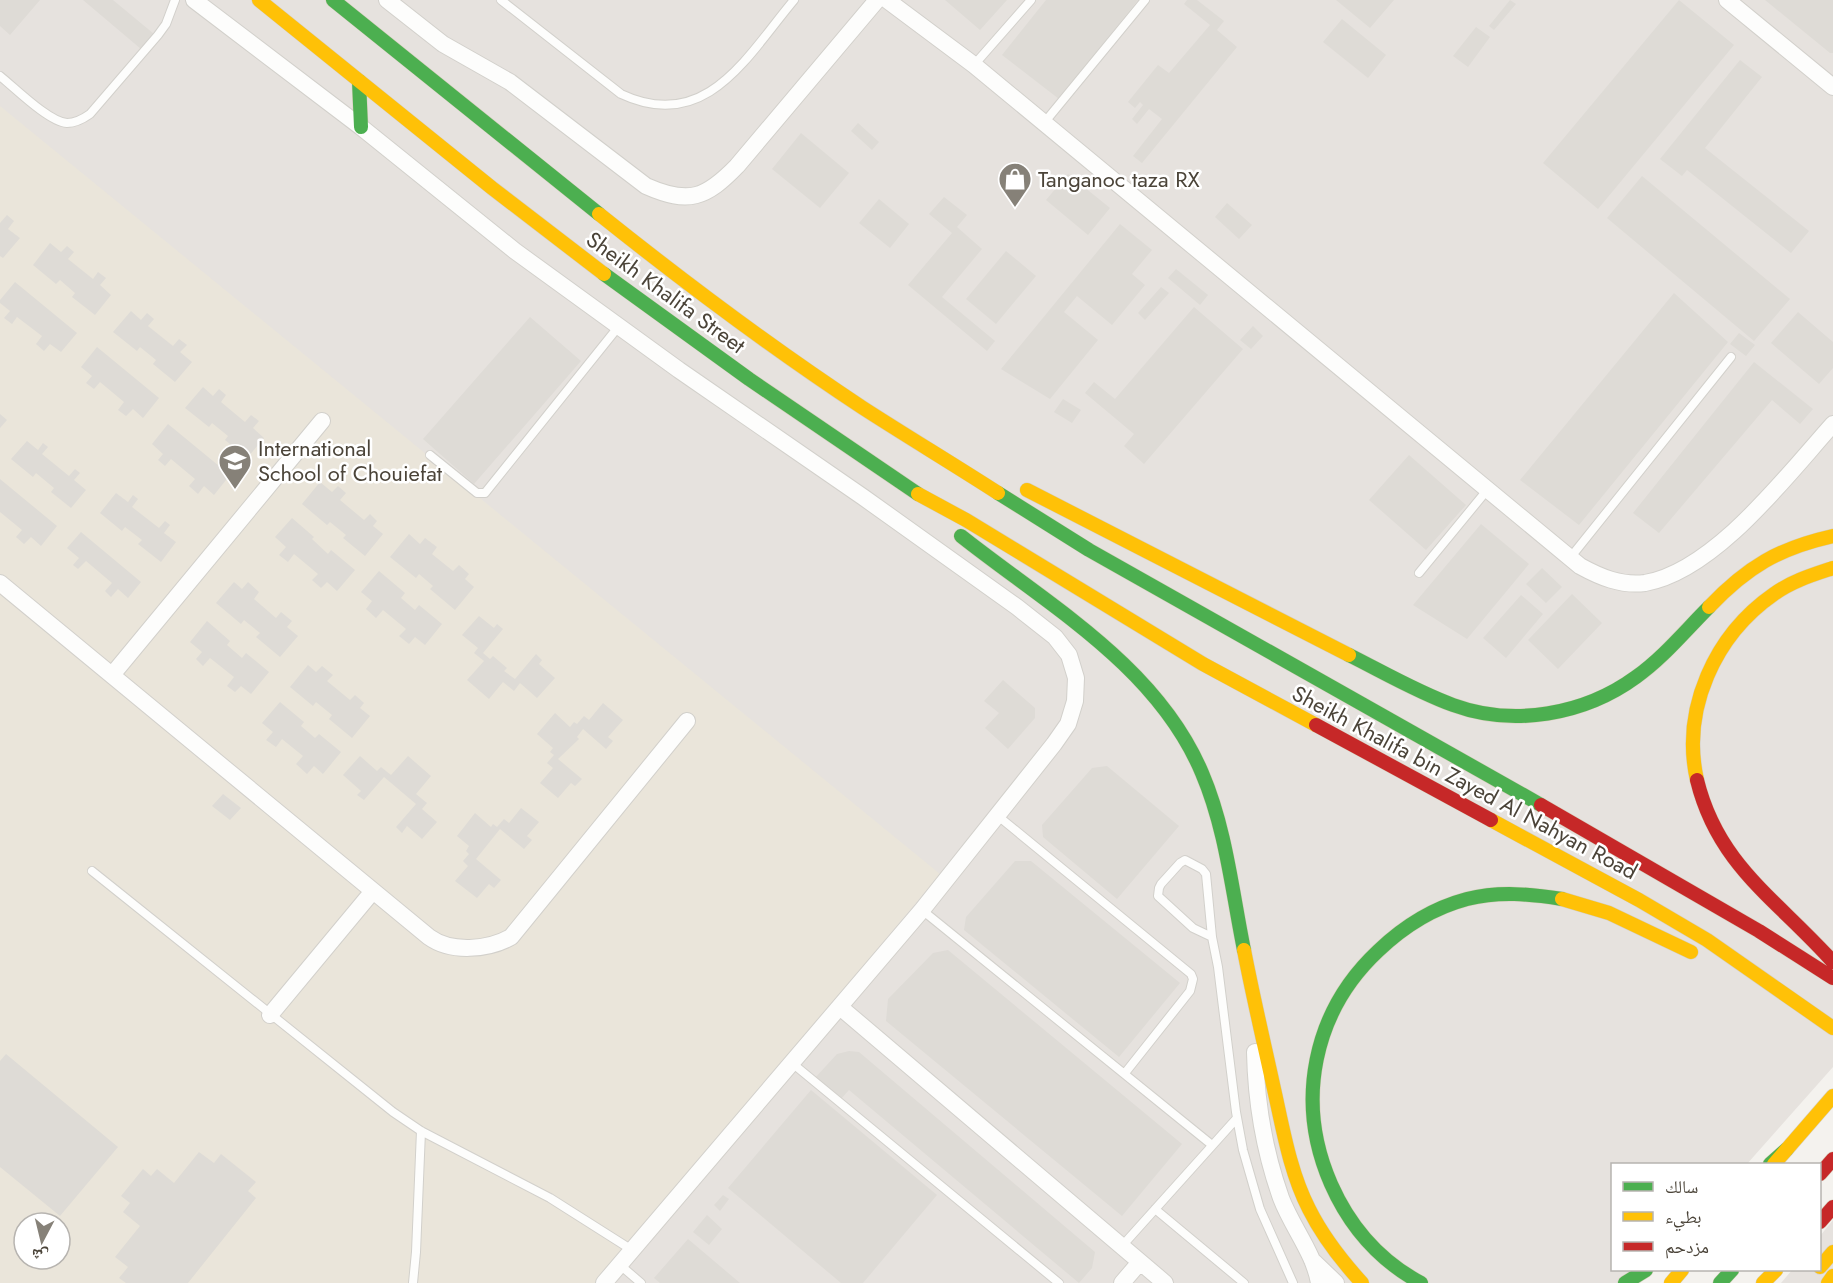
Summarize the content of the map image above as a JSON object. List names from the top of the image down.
{
  "streets": {
    "main road": ["Sheikh Khalifa Street", "Sheikh Khalifa bin Zayed Al Nahyan Road"]
  },
  "crossings": [
    ["Sheikh Khalifa Street", "Sheikh Khalifa bin Zayed Al Nahyan Road"]
  ],
  "places": {
    "shop": ["Tanganoc taza RX"],
    "school or university": ["International School of Chouiefat"]
  },
  "legend": ["سالك", "بطيء", "مزدحم"],
  "north": "bottom"
}
